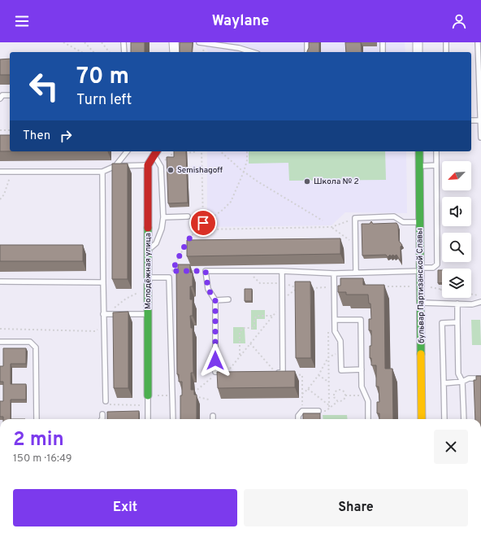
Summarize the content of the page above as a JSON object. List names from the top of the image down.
{
  "streets": {
    "street": ["Молодёжная улица", "бульвар Партизанской Славы"]
  },
  "places": ["Semishagoff", "Школа № 2"],
  "north": "bottom left",
  "page": {
    "header": "Waylane",
    "turn": ["70 m", "Turn left"],
    "then": "Then",
    "heading": ["2 min", "150 m · 16:49"],
    "buttons": ["Exit", "Share"]
  }
}
